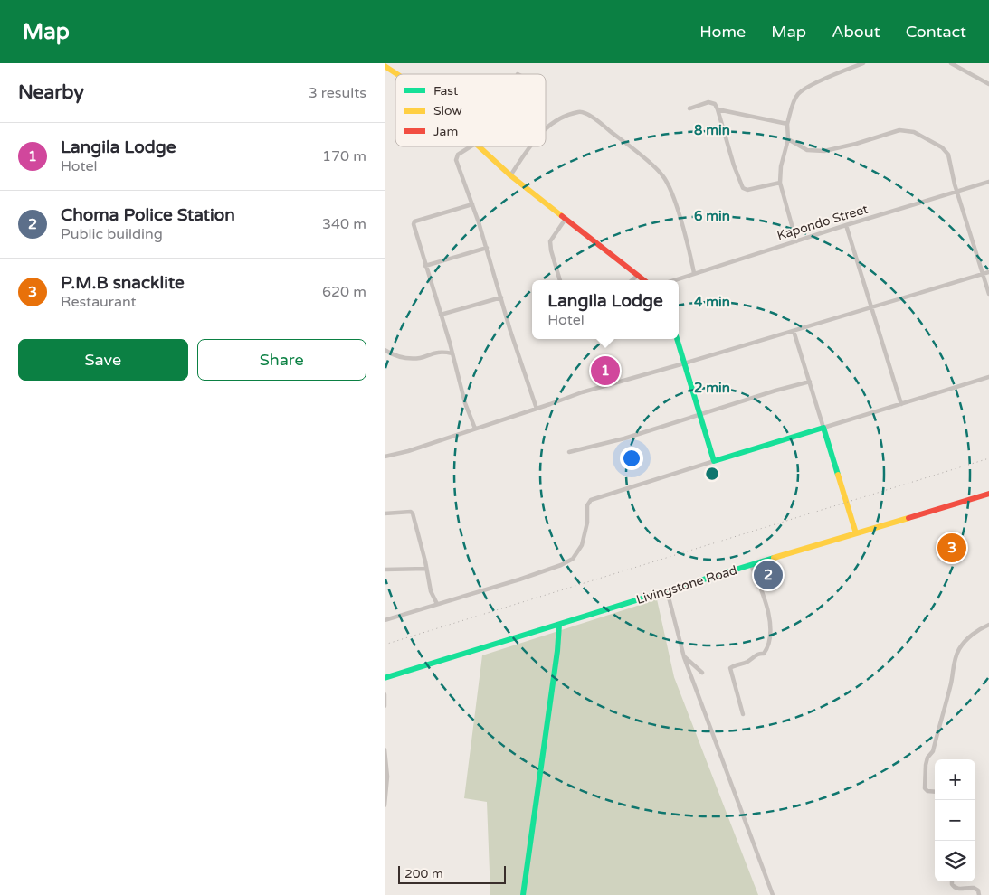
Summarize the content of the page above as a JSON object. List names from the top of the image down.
{
  "streets": {
    "main road": ["Livingstone Road"],
    "street": ["Kapondo Street"]
  },
  "legend": ["Fast", "Slow", "Jam"],
  "scale_bar": "200 m",
  "page": {
    "header": "Map",
    "nav": [
      "Home",
      "Map",
      "About",
      "Contact"
    ],
    "heading": ["Nearby", "3 results"],
    "list": [
      {
        "mark": "1",
        "name": "Langila Lodge",
        "note": "Hotel",
        "value": "170 m"
      },
      {
        "mark": "2",
        "name": "Choma Police Station",
        "note": "Public building",
        "value": "340 m"
      },
      {
        "mark": "3",
        "name": "P.M.B snacklite",
        "note": "Restaurant",
        "value": "620 m"
      }
    ],
    "popup": ["Langila Lodge", "Hotel"],
    "buttons": ["Save", "Share"],
    "pins": ["1", "3", "2"],
    "map_buttons": ["+", "−"],
    "scale": "200 m"
  },
  "rings": [
    "8 min",
    "6 min",
    "4 min",
    "2 min"
  ]
}
